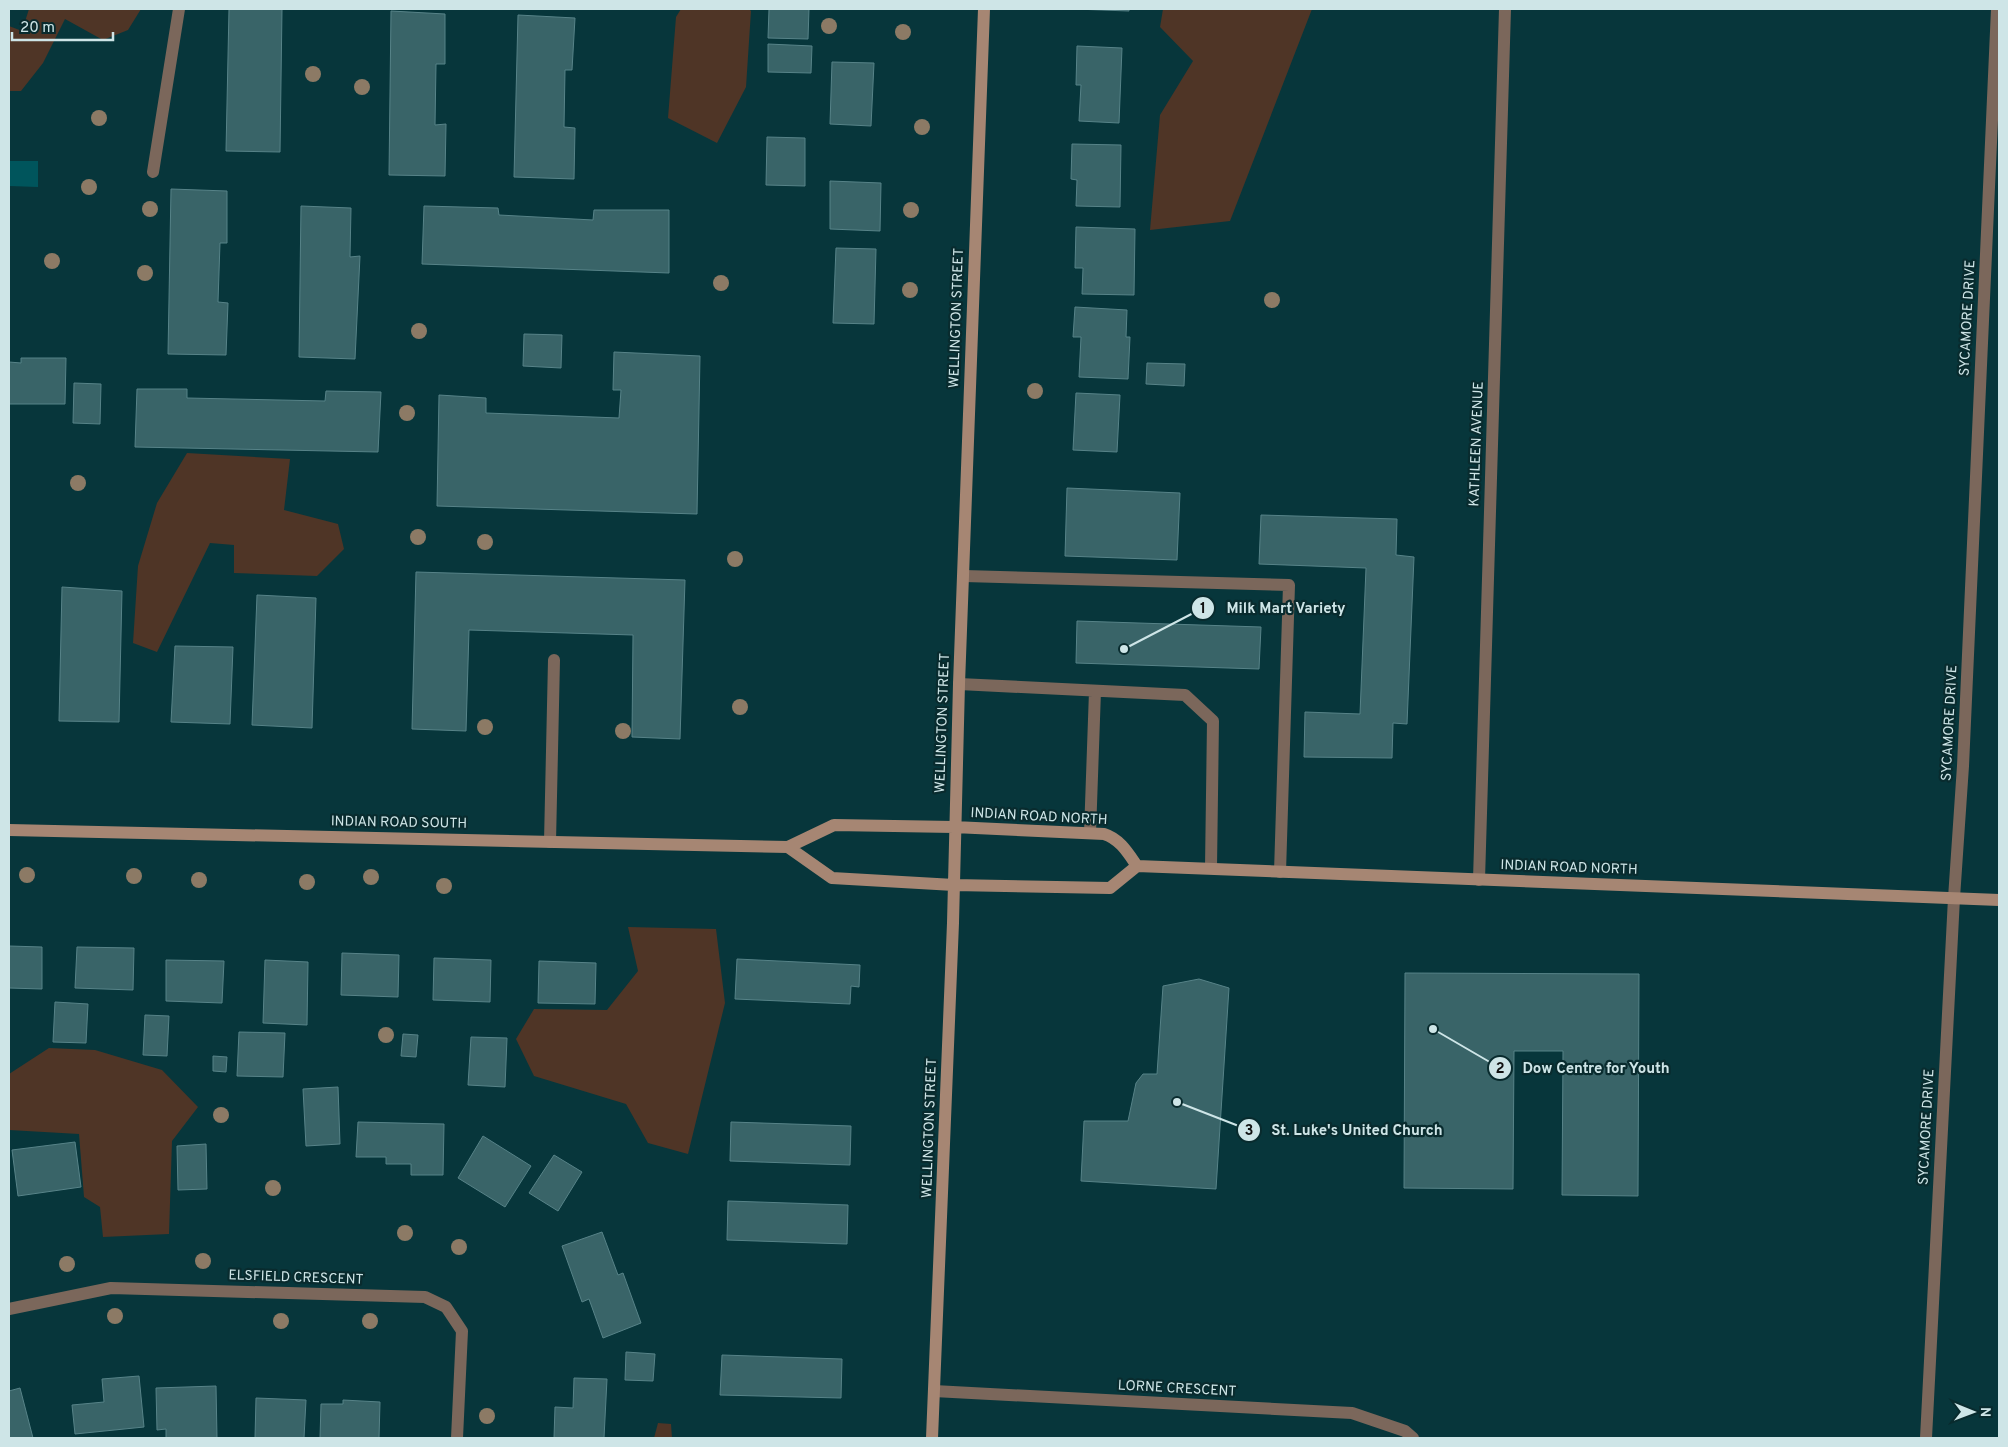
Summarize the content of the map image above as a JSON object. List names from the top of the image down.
{
  "streets": {
    "main road": ["WELLINGTON STREET", "INDIAN ROAD NORTH", "INDIAN ROAD SOUTH"],
    "street": [
      "SYCAMORE DRIVE",
      "KATHLEEN AVENUE",
      "ELSFIELD CRESCENT",
      "LORNE CRESCENT"
    ]
  },
  "crossings": [
    ["WELLINGTON STREET", "INDIAN ROAD NORTH"],
    ["WELLINGTON STREET", "INDIAN ROAD SOUTH"],
    ["WELLINGTON STREET", "LORNE CRESCENT"],
    ["SYCAMORE DRIVE", "INDIAN ROAD NORTH"],
    ["KATHLEEN AVENUE", "INDIAN ROAD NORTH"],
    ["INDIAN ROAD NORTH", "INDIAN ROAD SOUTH"]
  ],
  "places": ["Milk Mart Variety", "Dow Centre for Youth", "St. Luke's United Church"],
  "scale_bar": "20 m",
  "north": "right"
}
